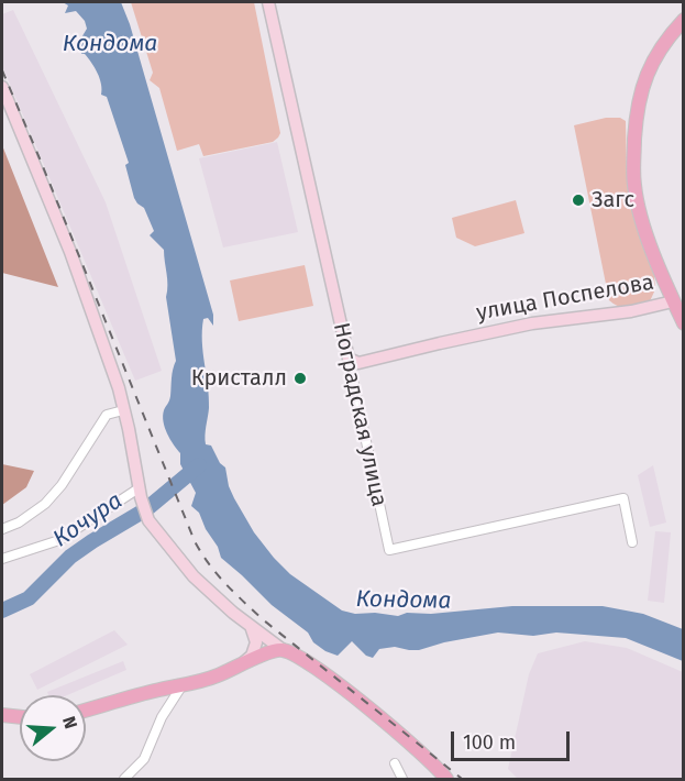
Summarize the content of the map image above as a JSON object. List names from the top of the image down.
{
  "streets": {
    "main road": ["улица Поспелова"],
    "street": ["Ноградская улица"]
  },
  "crossings": [
    ["улица Поспелова", "Ноградская улица"]
  ],
  "water": ["Кондома", "Кочура"],
  "places": ["Загс", "Кристалл"],
  "scale_bar": "100 m",
  "north": "right"
}
